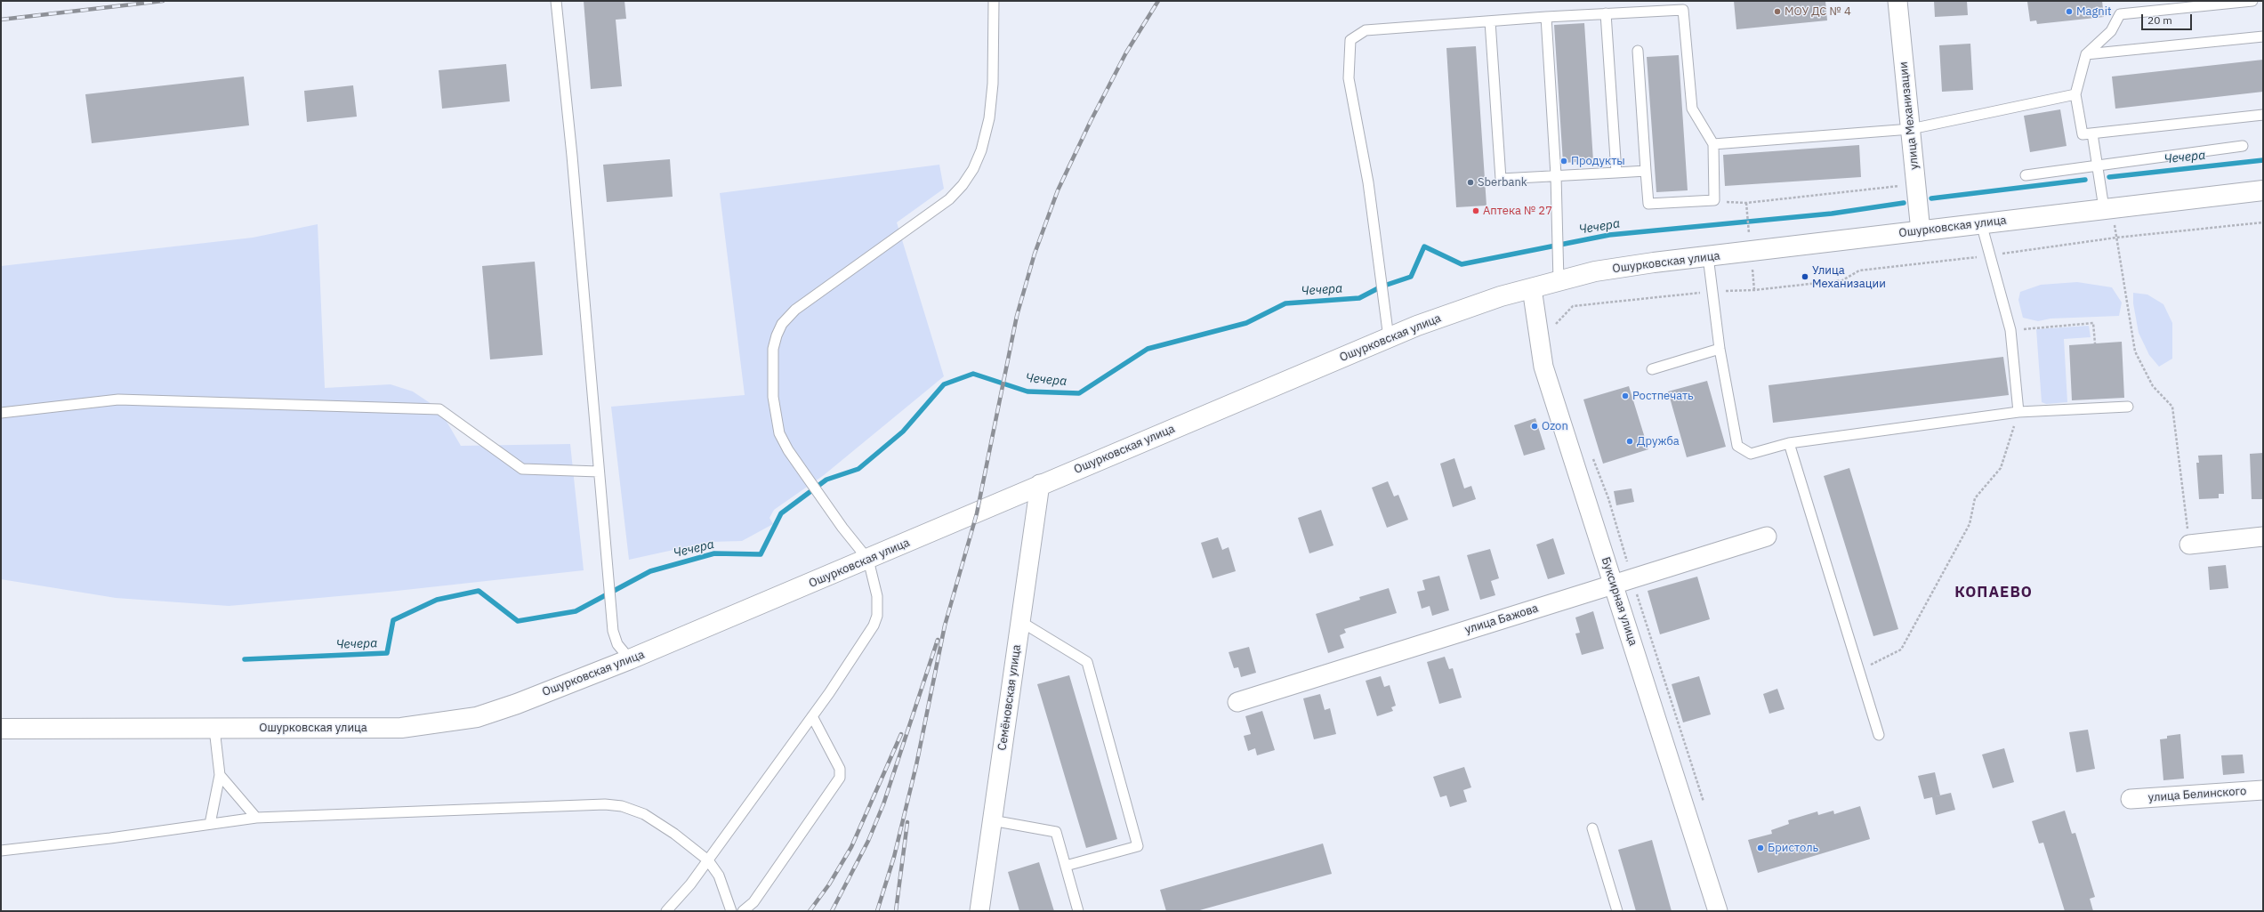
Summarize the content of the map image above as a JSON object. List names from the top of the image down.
{
  "streets": {
    "street": [
      "улица Механизации",
      "Ошурковская улица",
      "Буксирная улица",
      "улица Бажова",
      "Семёновская улица",
      "улица Белинского"
    ]
  },
  "crossings": [
    ["улица Механизации", "Ошурковская улица"],
    ["Ошурковская улица", "Буксирная улица"],
    ["Ошурковская улица", "Семёновская улица"],
    ["Буксирная улица", "улица Бажова"]
  ],
  "districts": ["КОПАЕВО"],
  "water": ["Чечера"],
  "places": [
    "МОУ ДС № 4",
    "Magnit",
    "Продукты",
    "Sberbank",
    "Аптека № 27",
    "Улица Механизации",
    "Ростпечать",
    "Ozon",
    "Дружба",
    "Бристоль"
  ],
  "scale_bar": "20 m"
}
